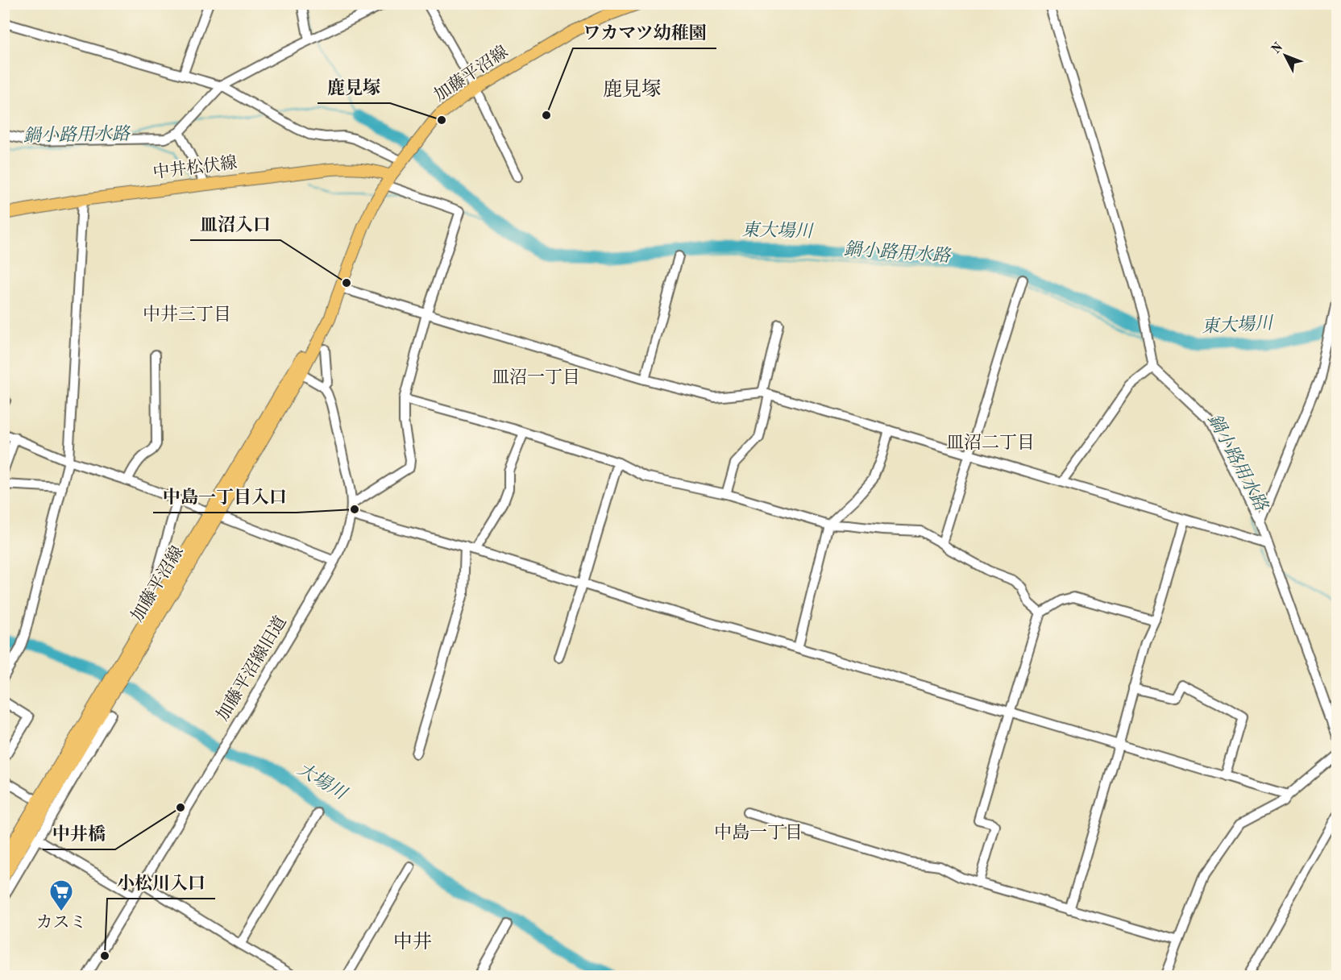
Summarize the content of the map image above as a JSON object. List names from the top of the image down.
{
  "streets": {
    "main road": ["加藤平沼線", "中井松伏線"],
    "street": ["加藤平沼線旧道"]
  },
  "crossings": [
    ["加藤平沼線", "中井松伏線"]
  ],
  "districts": [
    "鹿見塚",
    "中井三丁目",
    "皿沼一丁目",
    "皿沼二丁目",
    "中島一丁目",
    "中井"
  ],
  "water": ["鍋小路用水路", "東大場川", "大場川"],
  "places": {
    "other": [
      "ワカマツ幼稚園",
      "鹿見塚",
      "皿沼入口",
      "中島一丁目入口",
      "中井橋",
      "小松川入口"
    ],
    "supermarket": ["カスミ"]
  },
  "north": "top left"
}
